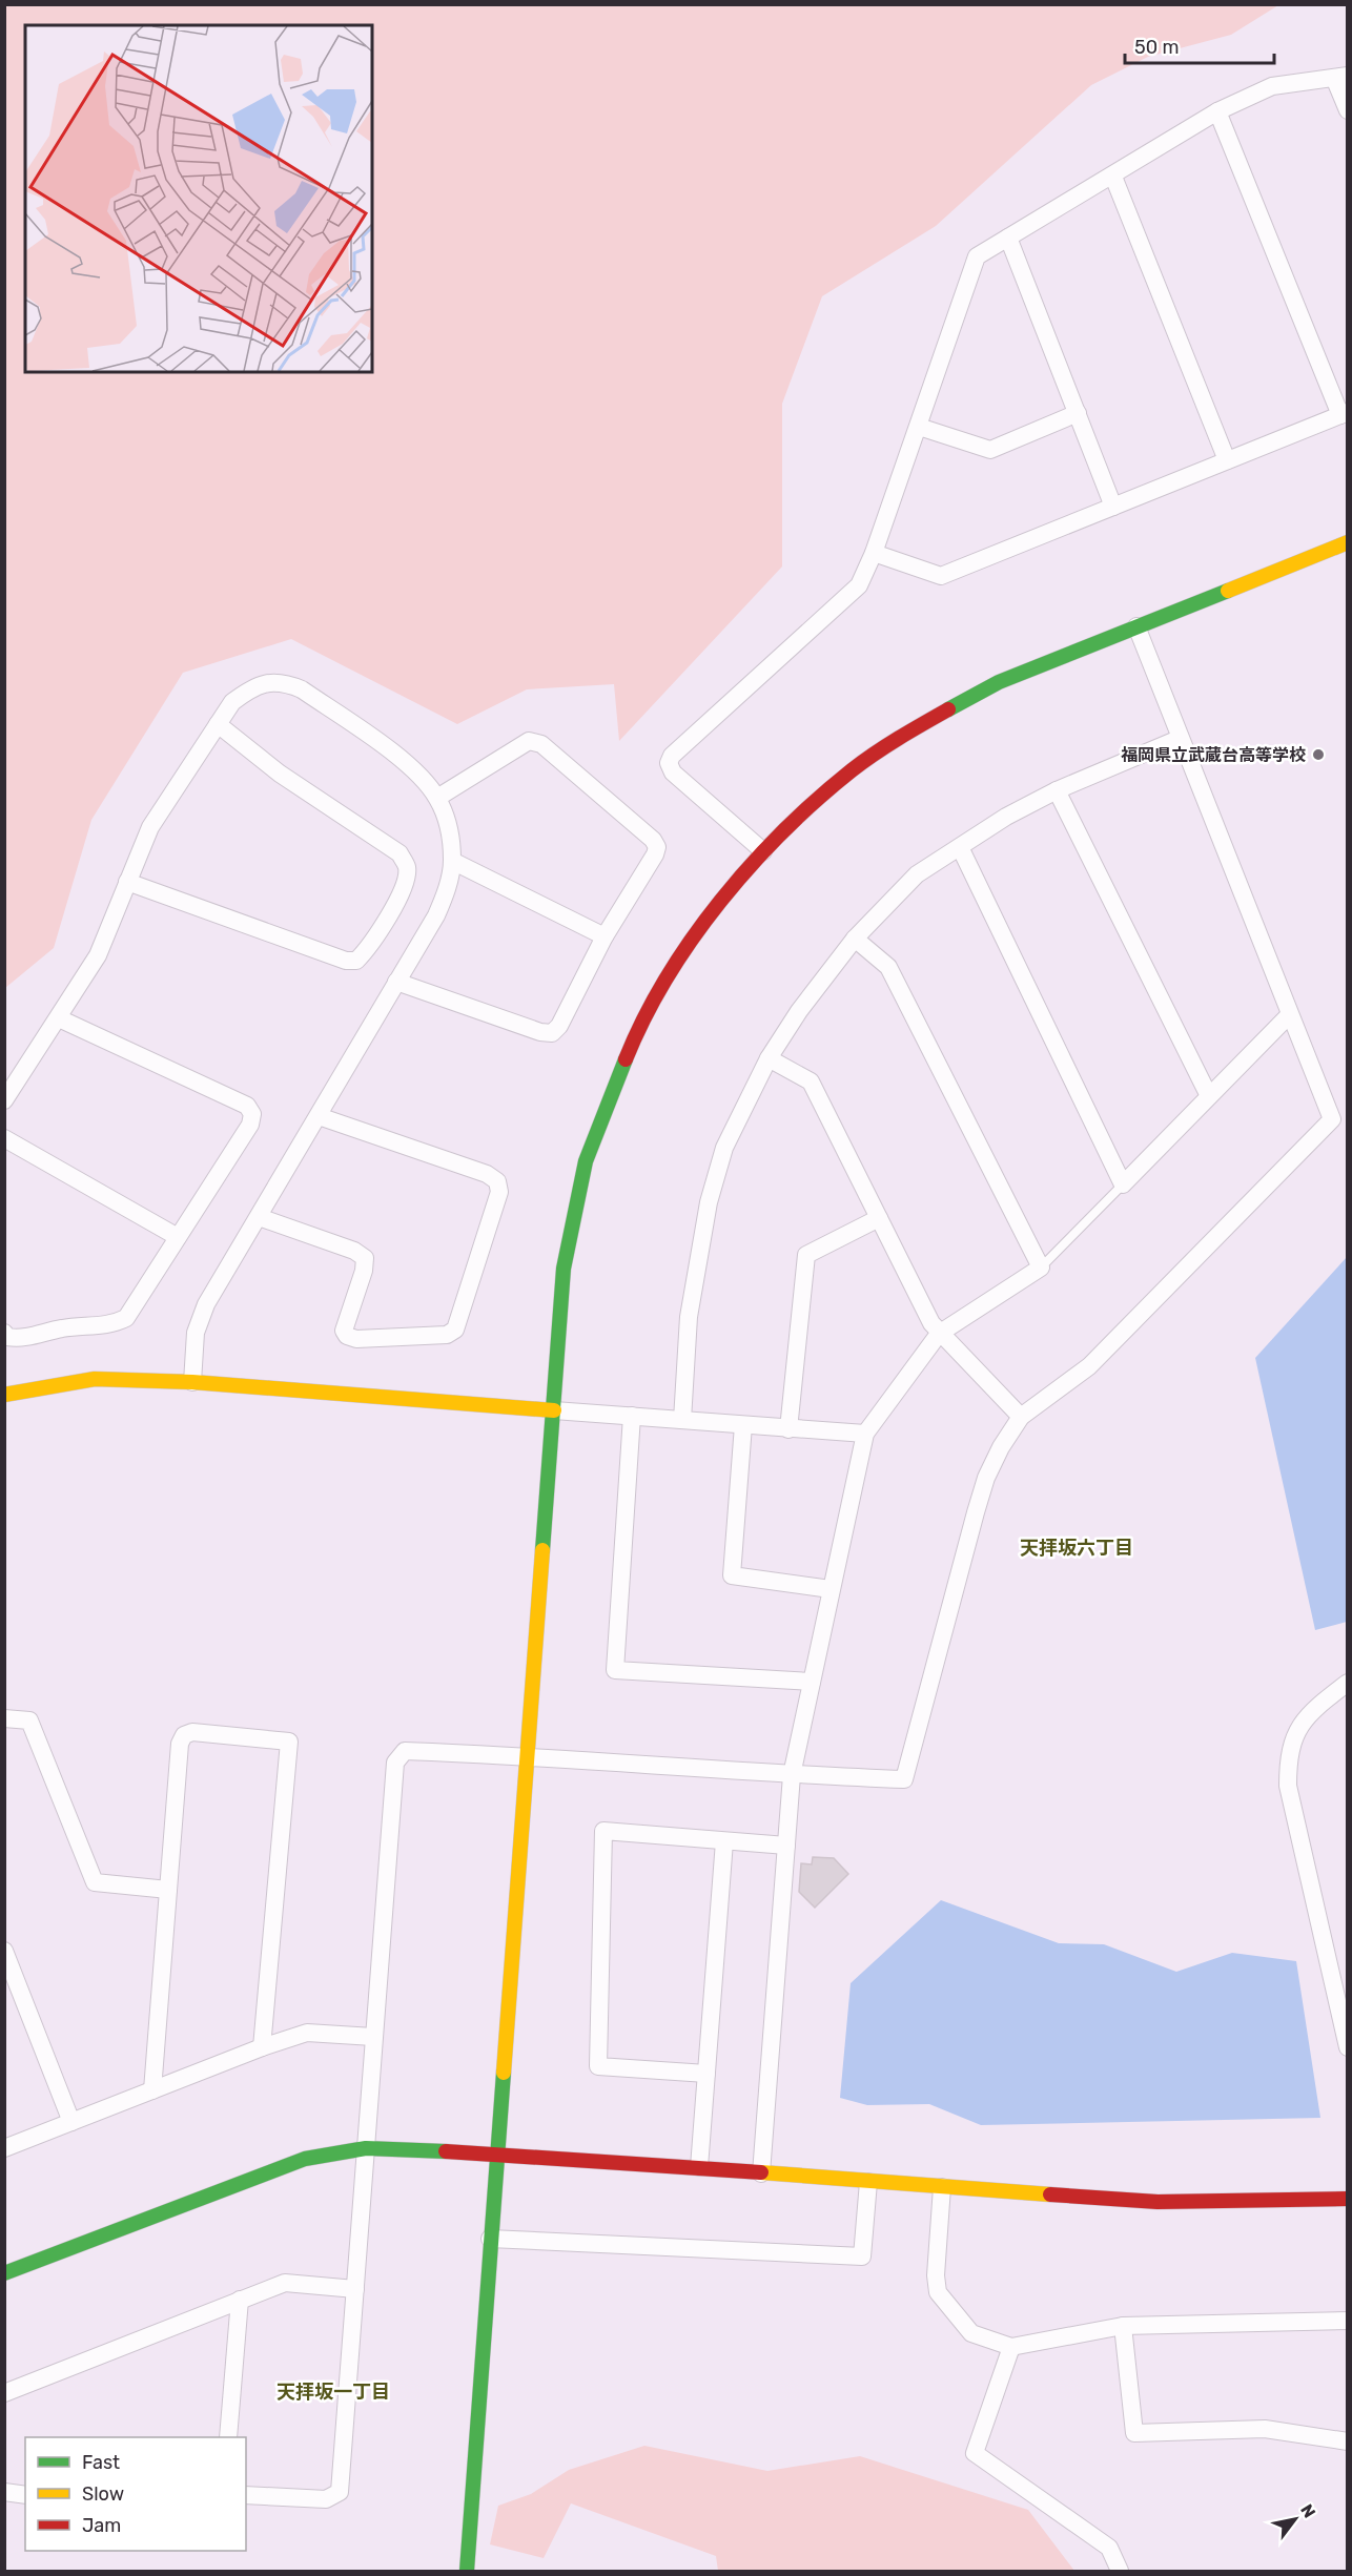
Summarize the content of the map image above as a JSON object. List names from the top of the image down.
{
  "districts": ["天拝坂六丁目", "天拝坂一丁目"],
  "places": ["福岡県立武蔵台高等学校"],
  "legend": ["Fast", "Slow", "Jam"],
  "scale_bar": "50 m",
  "north": "top right"
}
